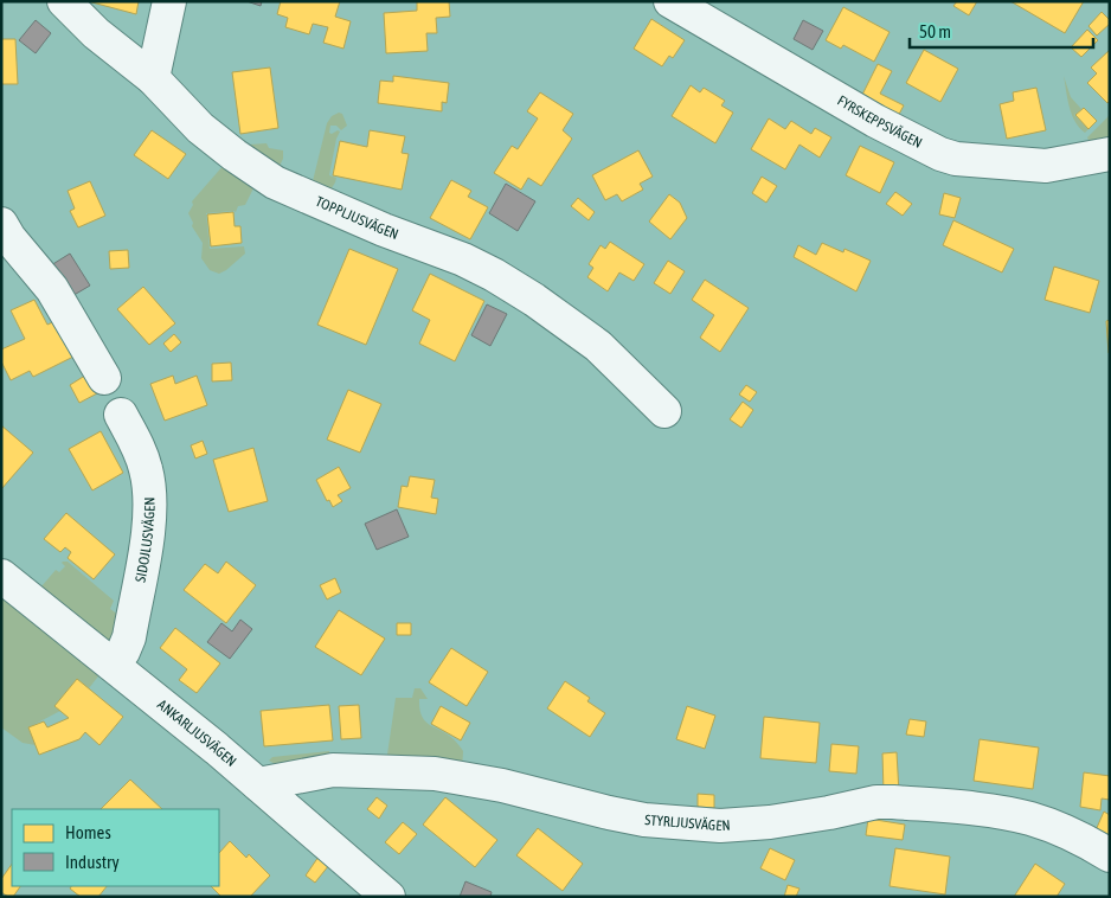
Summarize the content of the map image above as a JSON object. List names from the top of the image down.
{
  "streets": {
    "street": [
      "FYRSKEPPSVÄGEN",
      "TOPPLJUSVÄGEN",
      "SIDOJLUSVÄGEN",
      "ANKARLJUSVÄGEN",
      "STYRLJUSVÄGEN"
    ]
  },
  "crossings": [
    ["SIDOJLUSVÄGEN", "ANKARLJUSVÄGEN"],
    ["ANKARLJUSVÄGEN", "STYRLJUSVÄGEN"]
  ],
  "legend": ["Homes", "Industry"],
  "scale_bar": "50 m"
}
